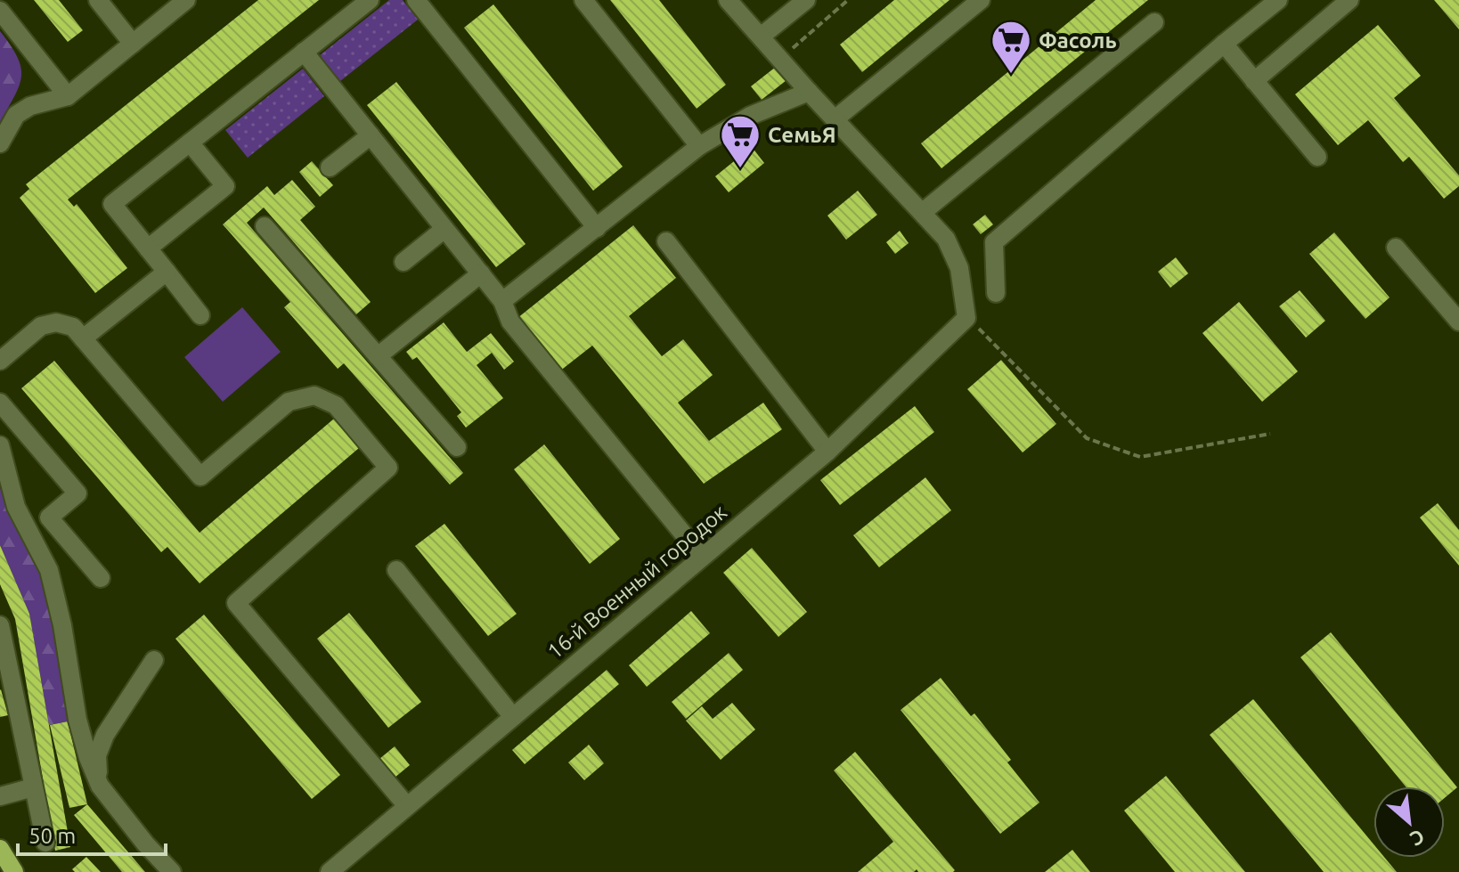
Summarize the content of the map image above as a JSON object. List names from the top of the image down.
{
  "streets": {
    "street": ["16-й Военный городок"]
  },
  "places": {
    "supermarket": ["Фасоль", "СемьЯ"]
  },
  "scale_bar": "50 m",
  "north": "bottom right"
}
